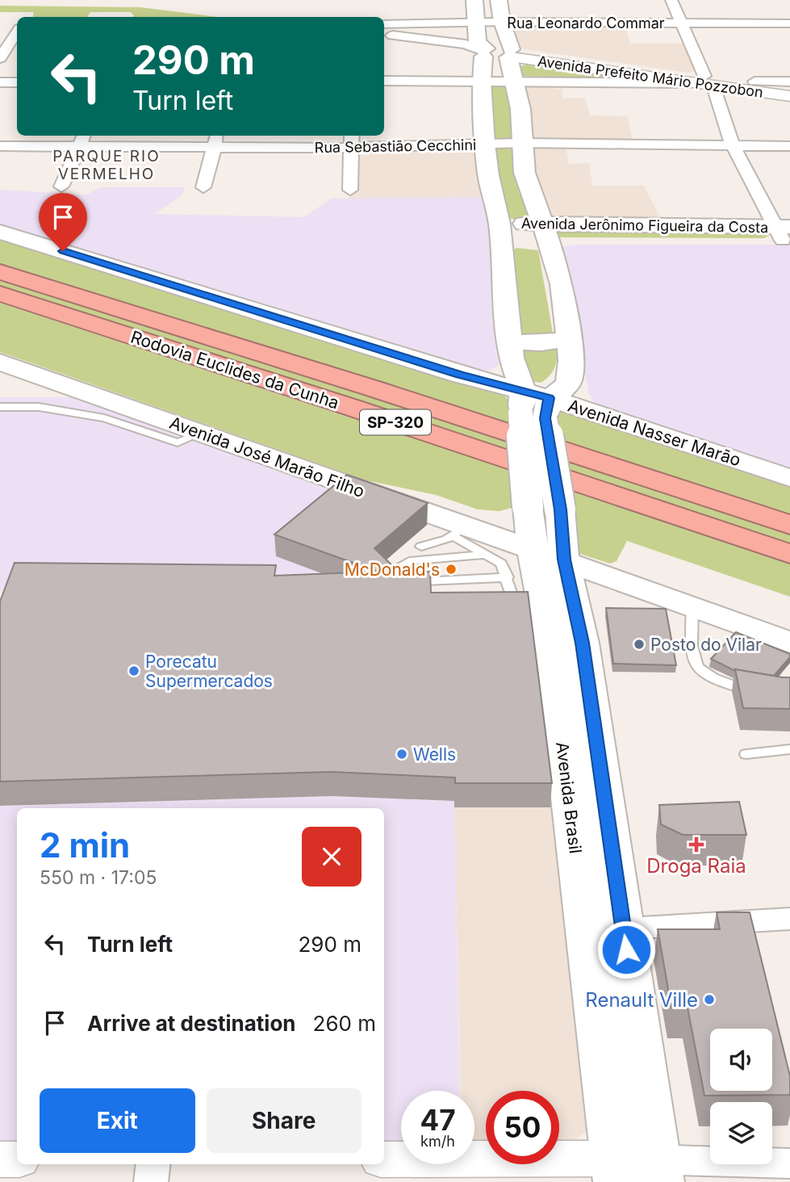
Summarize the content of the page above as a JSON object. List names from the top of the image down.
{
  "streets": {
    "highway": ["Rodovia Euclides da Cunha", "SP-320"],
    "main road": [
      "Avenida Jerônimo Figueira da Costa",
      "Avenida Nasser Marão",
      "Avenida José Marão Filho",
      "Avenida Brasil"
    ],
    "street": ["Rua Leonardo Commar", "Avenida Prefeito Mário Pozzobon", "Rua Sebastião Cecchini"]
  },
  "crossings": [
    ["Rua Sebastião Cecchini", "Avenida Brasil"],
    ["Avenida Jerônimo Figueira da Costa", "Avenida Brasil"],
    ["Avenida Nasser Marão", "Avenida Brasil"],
    ["Avenida José Marão Filho", "Avenida Brasil"]
  ],
  "districts": ["PARQUE RIO VERMELHO"],
  "places": {
    "other": [
      "McDonald's",
      "Posto do Vilar",
      "Porecatu Supermercados",
      "Wells",
      "Renault Ville"
    ],
    "health": ["Droga Raia"]
  },
  "page": {
    "turn": ["290 m", "Turn left"],
    "heading": ["2 min", "550 m · 17:05"],
    "list": [
      {
        "name": "Turn left",
        "value": "290 m"
      },
      {
        "name": "Arrive at destination",
        "value": "260 m"
      }
    ],
    "buttons": ["Exit", "Share"],
    "speed": "47 km/h",
    "limit": "50"
  }
}
